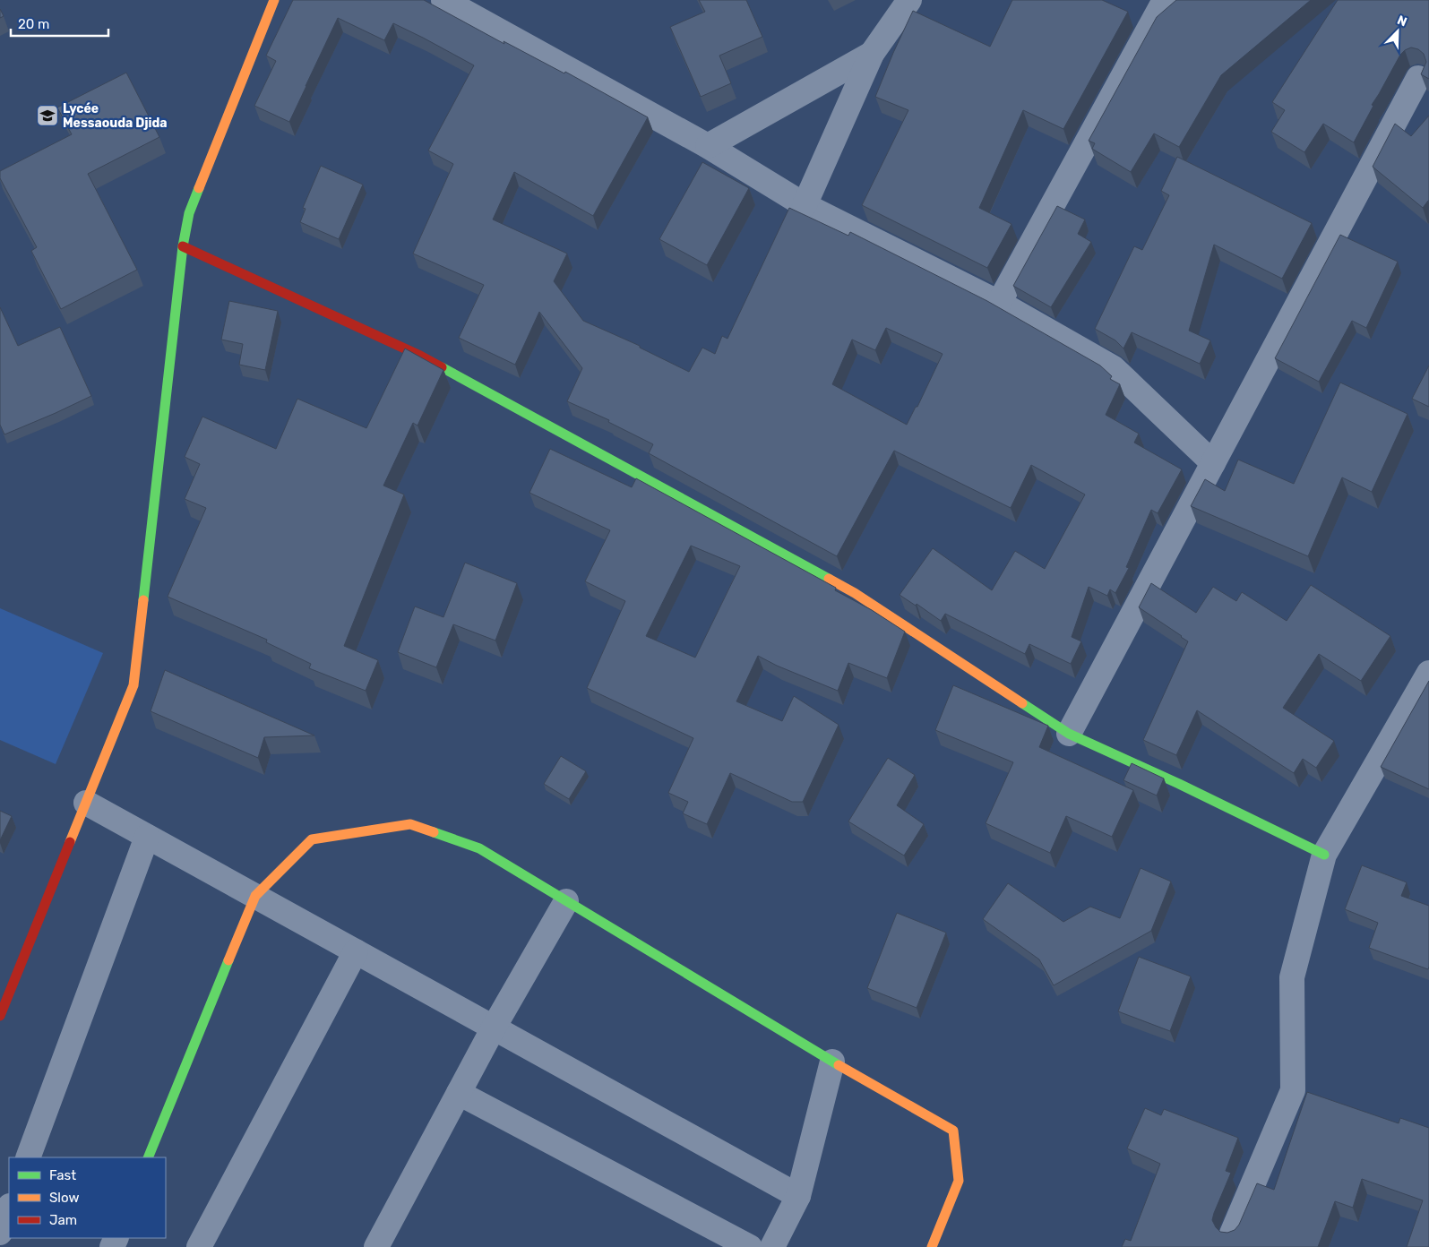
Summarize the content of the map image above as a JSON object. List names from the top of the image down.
{
  "places": {
    "school or university": ["Lycée Messaouda Djida"]
  },
  "legend": ["Fast", "Slow", "Jam"],
  "scale_bar": "20 m",
  "north": "top right"
}
